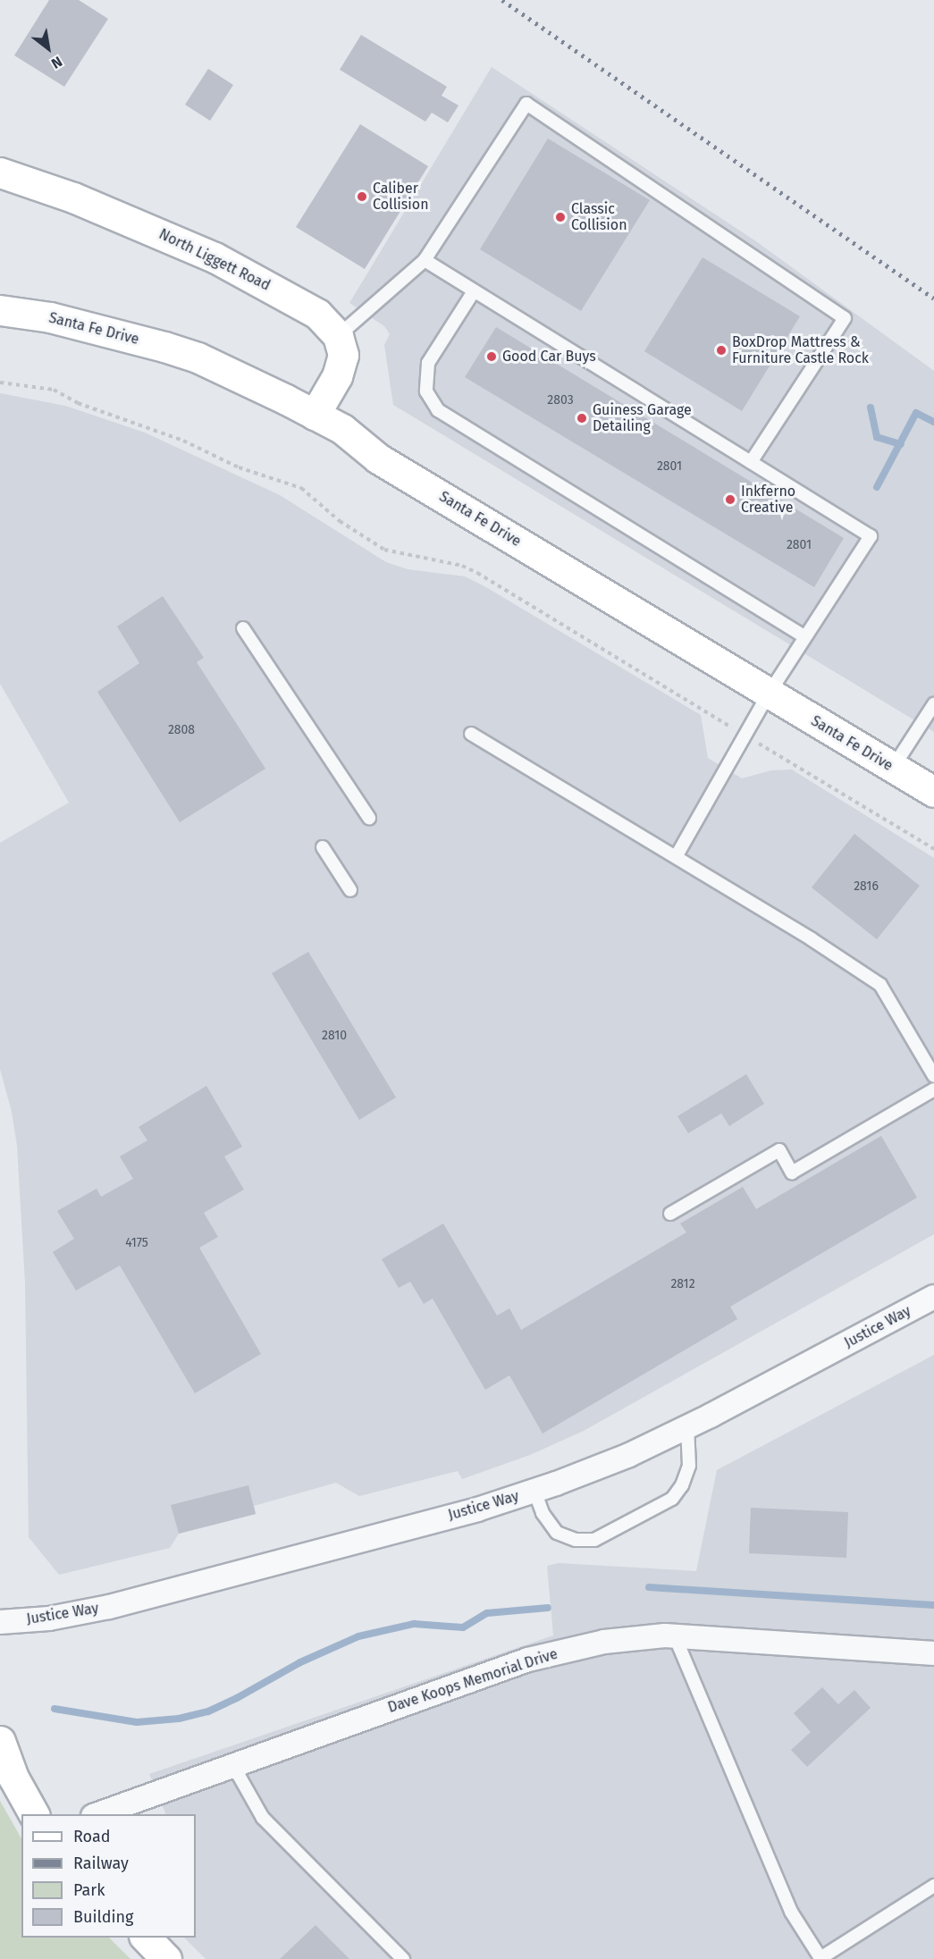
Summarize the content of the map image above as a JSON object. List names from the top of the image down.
{
  "streets": {
    "main road": ["North Liggett Road", "Santa Fe Drive"],
    "street": ["Justice Way", "Dave Koops Memorial Drive"]
  },
  "places": [
    "Caliber Collision",
    "Classic Collision",
    "BoxDrop Mattress & Furniture Castle Rock",
    "Good Car Buys",
    "Guiness Garage Detailing",
    "Inkferno Creative"
  ],
  "house_numbers": [
    "2803",
    "2801",
    "2801",
    "2808",
    "2816",
    "2810",
    "4175",
    "2812"
  ],
  "legend": [
    "Road",
    "Railway",
    "Park",
    "Building"
  ],
  "north": "bottom right"
}
